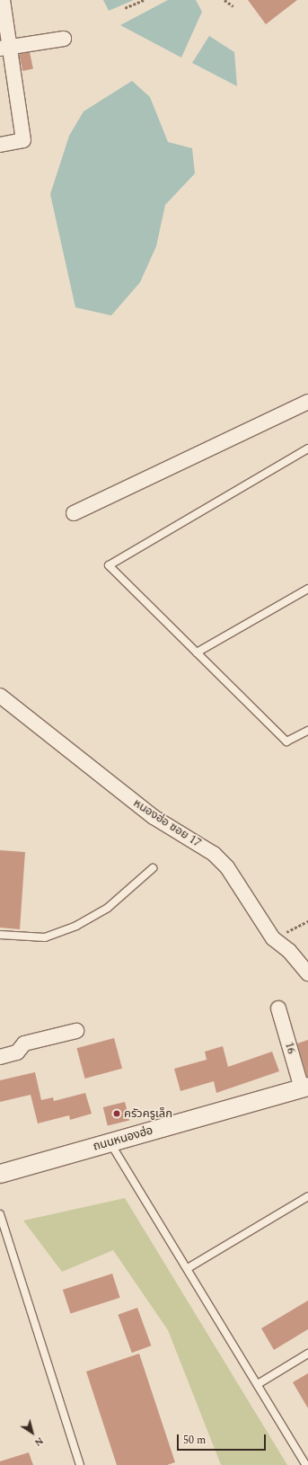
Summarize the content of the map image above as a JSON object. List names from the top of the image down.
{
  "streets": {
    "street": ["หนองฮ่อ ซอย 17", "16", "ถนนหนองฮ่อ"]
  },
  "crossings": [
    ["16", "ถนนหนองฮ่อ"]
  ],
  "places": ["ครัวครูเล็ก"],
  "scale_bar": "50 m",
  "north": "bottom right"
}
